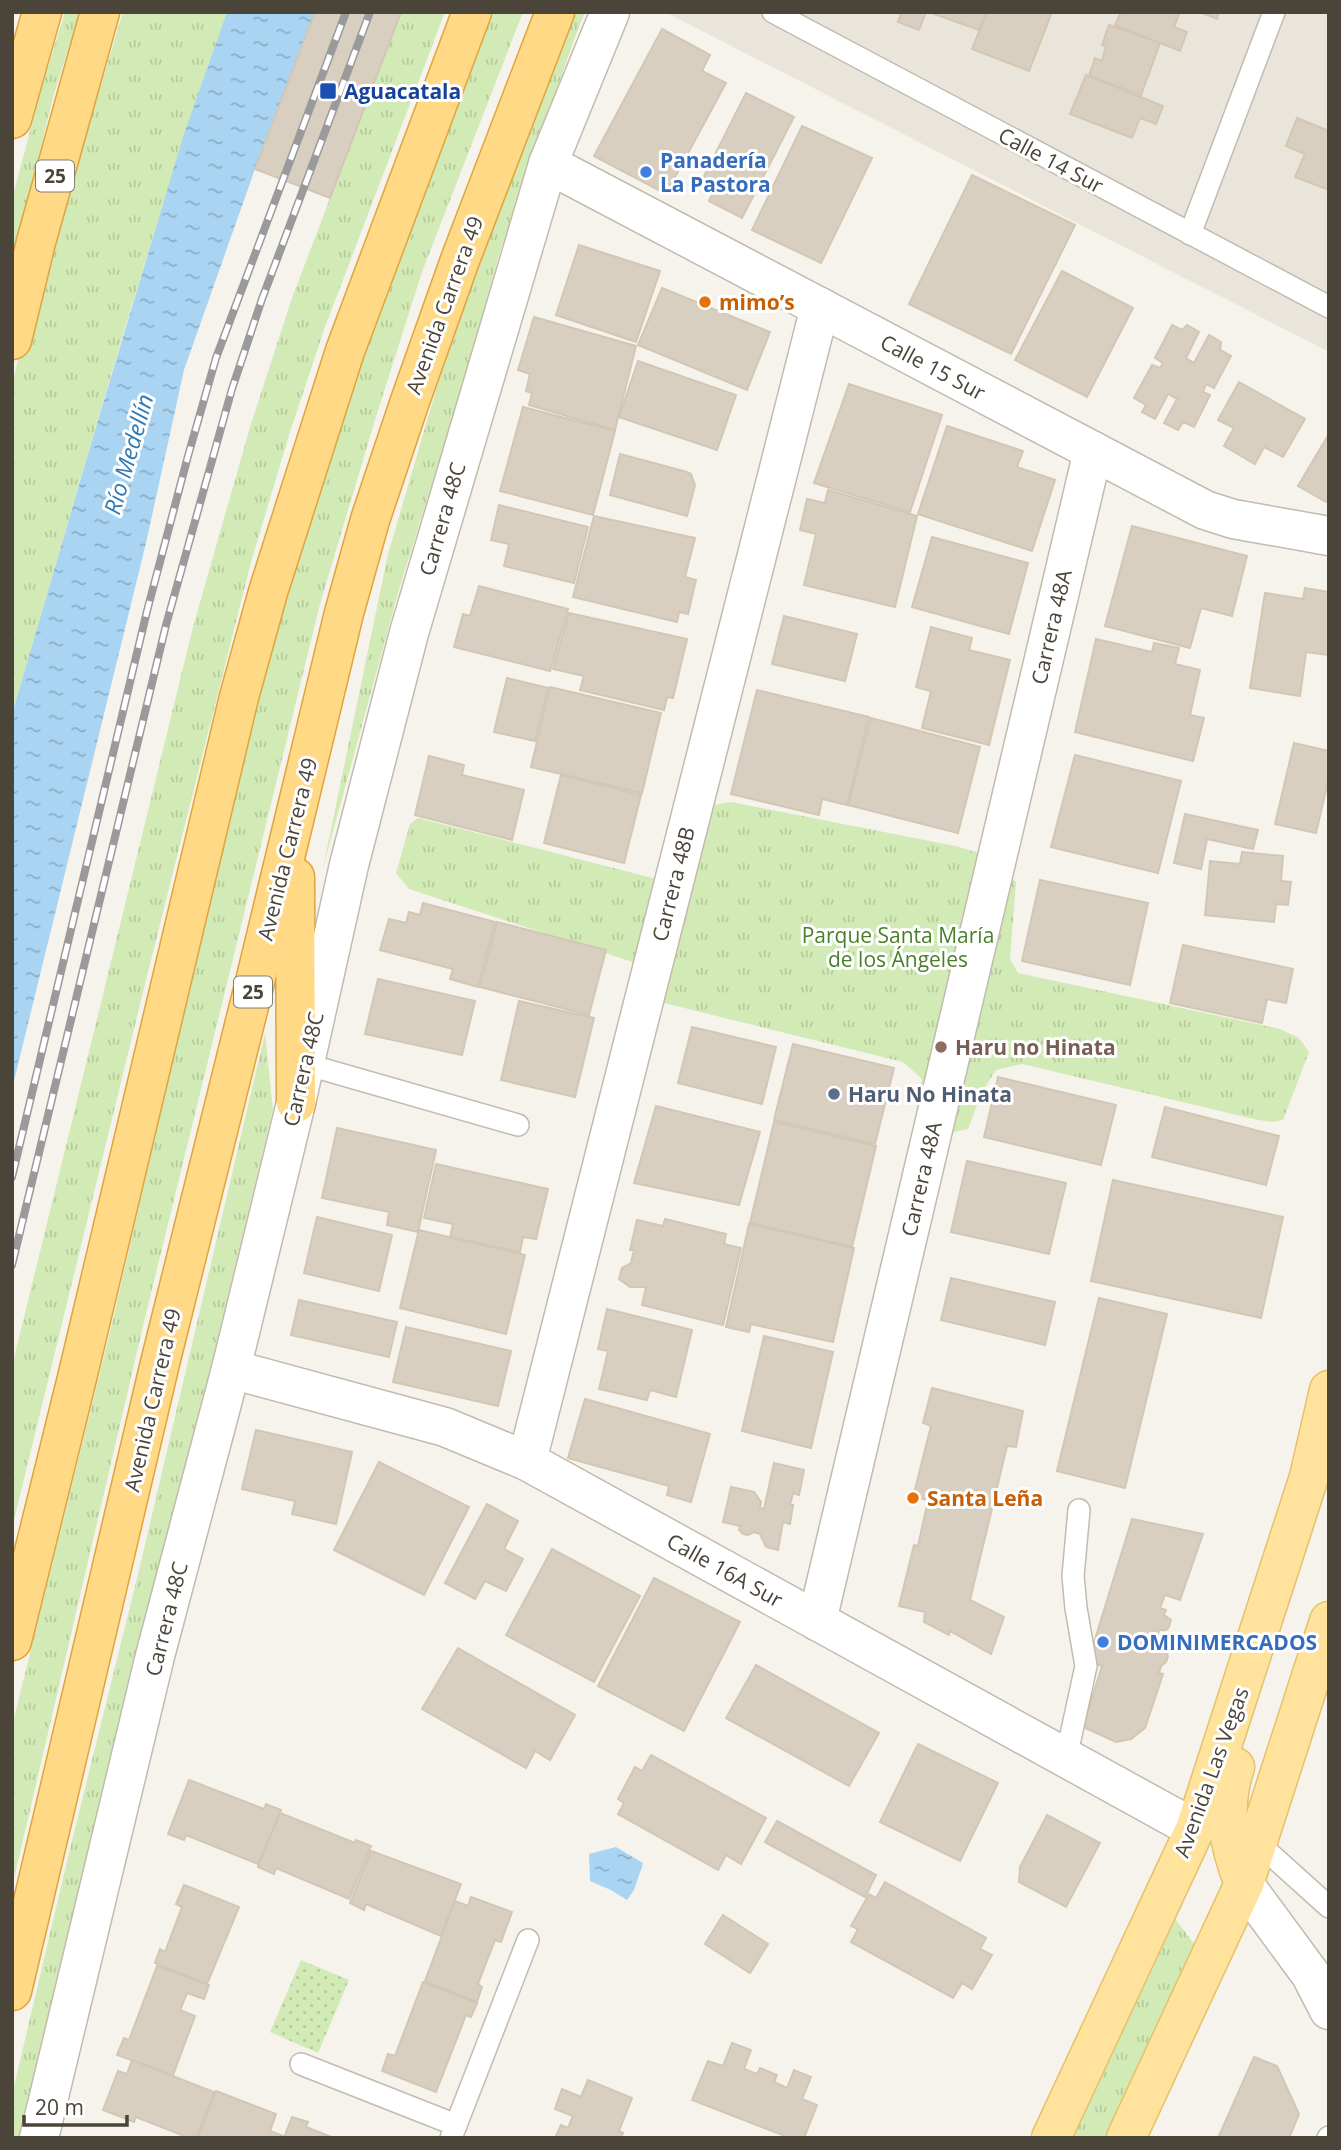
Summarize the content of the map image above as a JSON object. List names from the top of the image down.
{
  "streets": {
    "highway": ["25", "Avenida Carrera 49"],
    "main road": ["Avenida Las Vegas"],
    "street": [
      "Calle 15 Sur",
      "Carrera 48C",
      "Carrera 48A",
      "Carrera 48B",
      "Calle 16A Sur"
    ],
    "lane": ["Calle 14 Sur"]
  },
  "crossings": [
    ["Calle 15 Sur", "Carrera 48C"],
    ["Calle 15 Sur", "Carrera 48A"],
    ["Calle 15 Sur", "Carrera 48B"],
    ["Carrera 48C", "Calle 16A Sur"],
    ["Carrera 48A", "Calle 16A Sur"],
    ["Carrera 48B", "Calle 16A Sur"],
    ["Calle 16A Sur", "Avenida Las Vegas"]
  ],
  "water": ["Río Medellín"],
  "parks": ["Parque Santa María de los Ángeles"],
  "places": {
    "transit": ["Aguacatala"],
    "other": [
      "Panadería La Pastora",
      "mimo’s",
      "Haru no Hinata",
      "Haru No Hinata",
      "Santa Leña",
      "DOMINIMERCADOS"
    ]
  },
  "scale_bar": "20 m"
}
